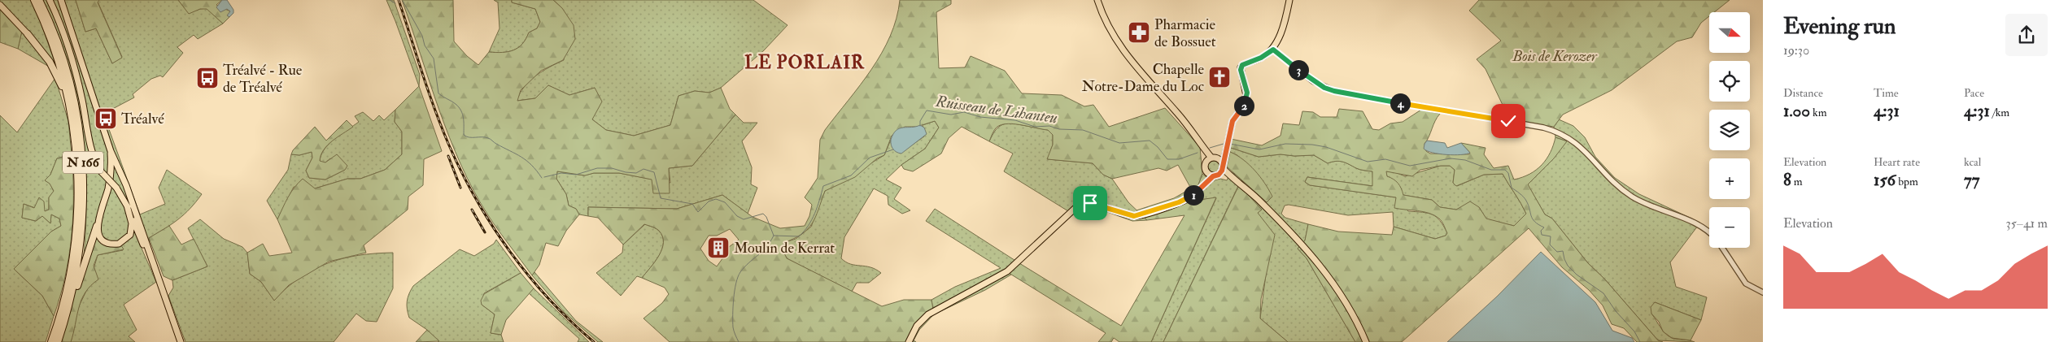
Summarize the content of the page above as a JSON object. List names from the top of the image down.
{
  "streets": {
    "highway": ["N 166"]
  },
  "districts": ["LE PORLAIR"],
  "water": ["Ruisseau de Lihanteu"],
  "parks": ["Bois de Kerozer"],
  "places": {
    "pharmacy": ["Pharmacie de Bossuet"],
    "church": ["Chapelle Notre-Dame du Loc"],
    "bus stop": ["Tréalvé - Rue de Tréalvé", "Tréalvé"],
    "building": ["Moulin de Kerrat"]
  },
  "north": "right",
  "page": {
    "heading": ["Evening run", "19:30"],
    "map_buttons": ["+", "−"],
    "pins": [
      "3",
      "4",
      "2",
      "1"
    ],
    "stats": [
      ["Distance", "1.00 km"],
      ["Time", "4:31"],
      ["Pace", "4:31 /km"],
      ["Elevation", "8 m"],
      ["Heart rate", "156 bpm"],
      ["kcal", "77"]
    ],
    "chart": ["Elevation", "35–41 m"]
  }
}
